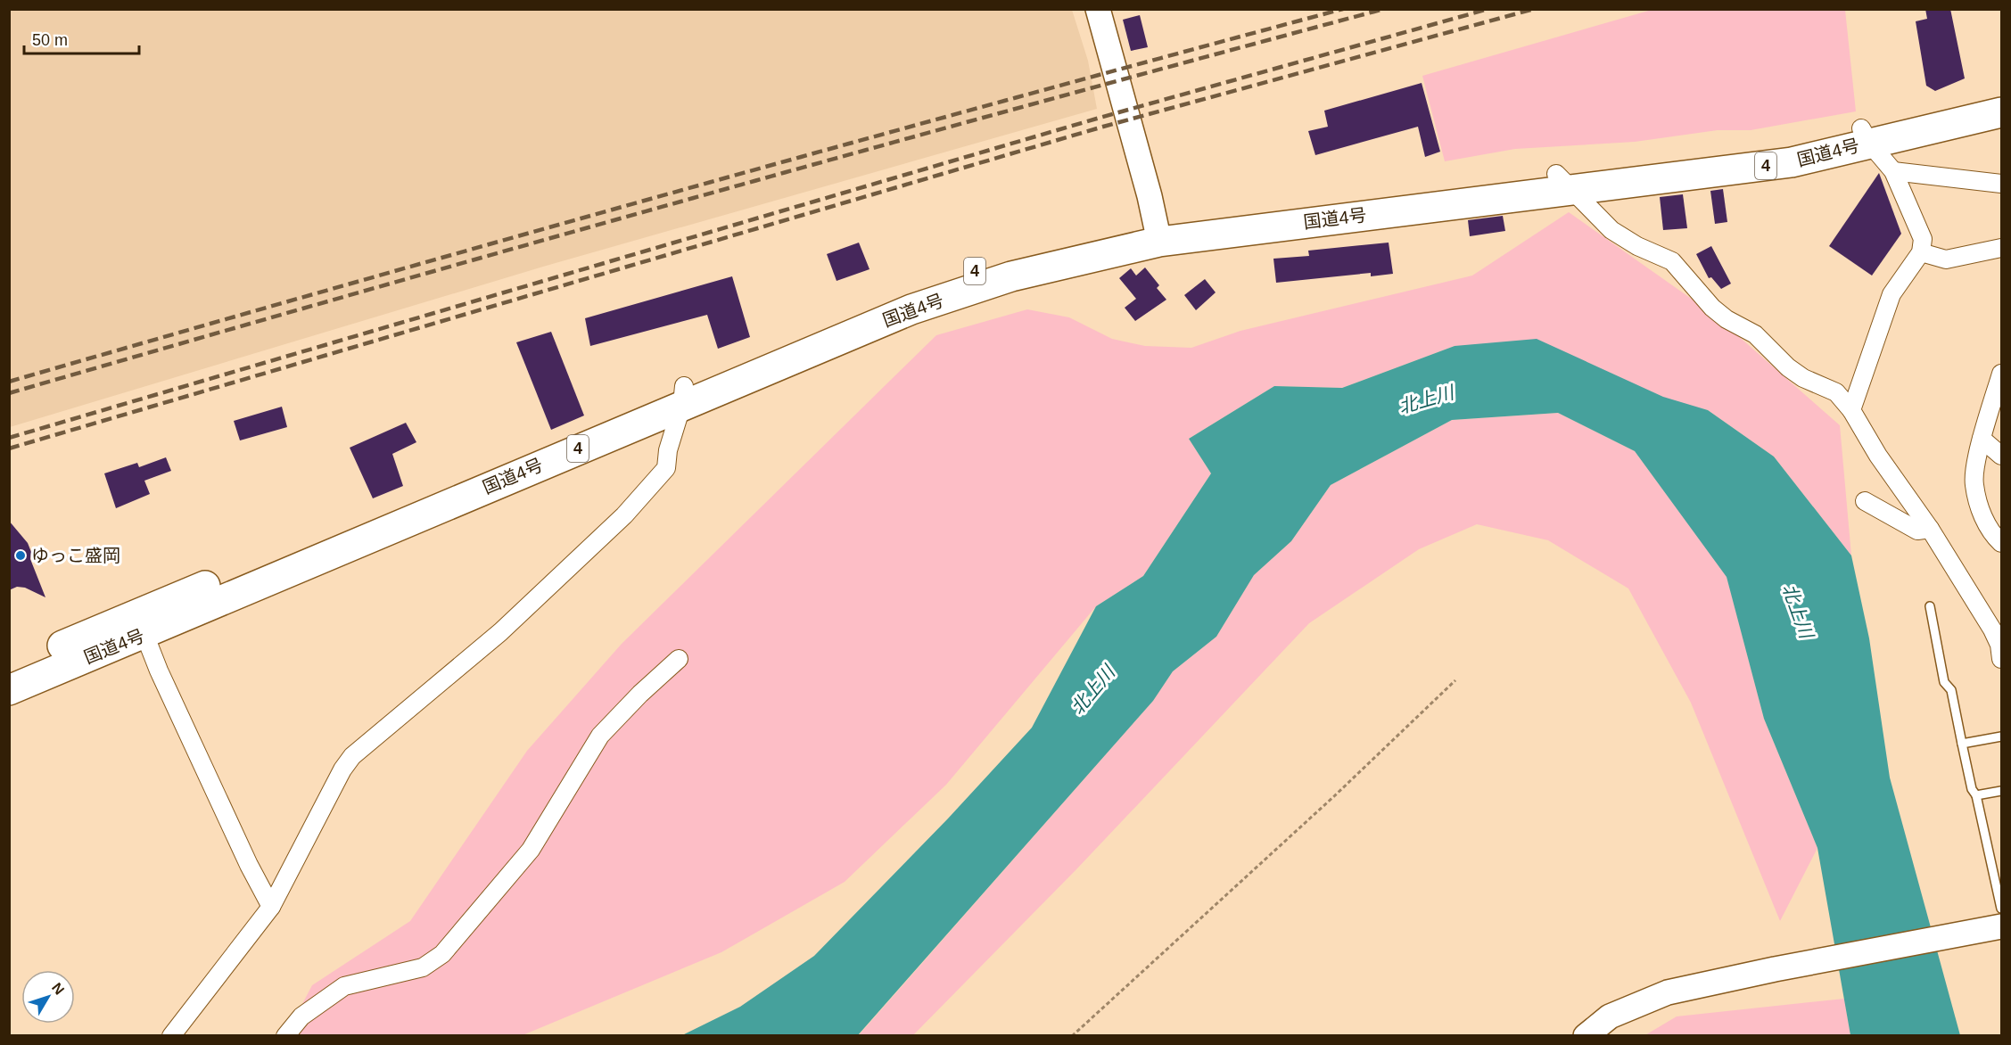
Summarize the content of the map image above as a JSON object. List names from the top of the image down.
{
  "streets": {
    "highway": ["国道4号", "4"]
  },
  "water": ["北上川"],
  "places": ["ゆっこ盛岡"],
  "scale_bar": "50 m",
  "north": "top right"
}
